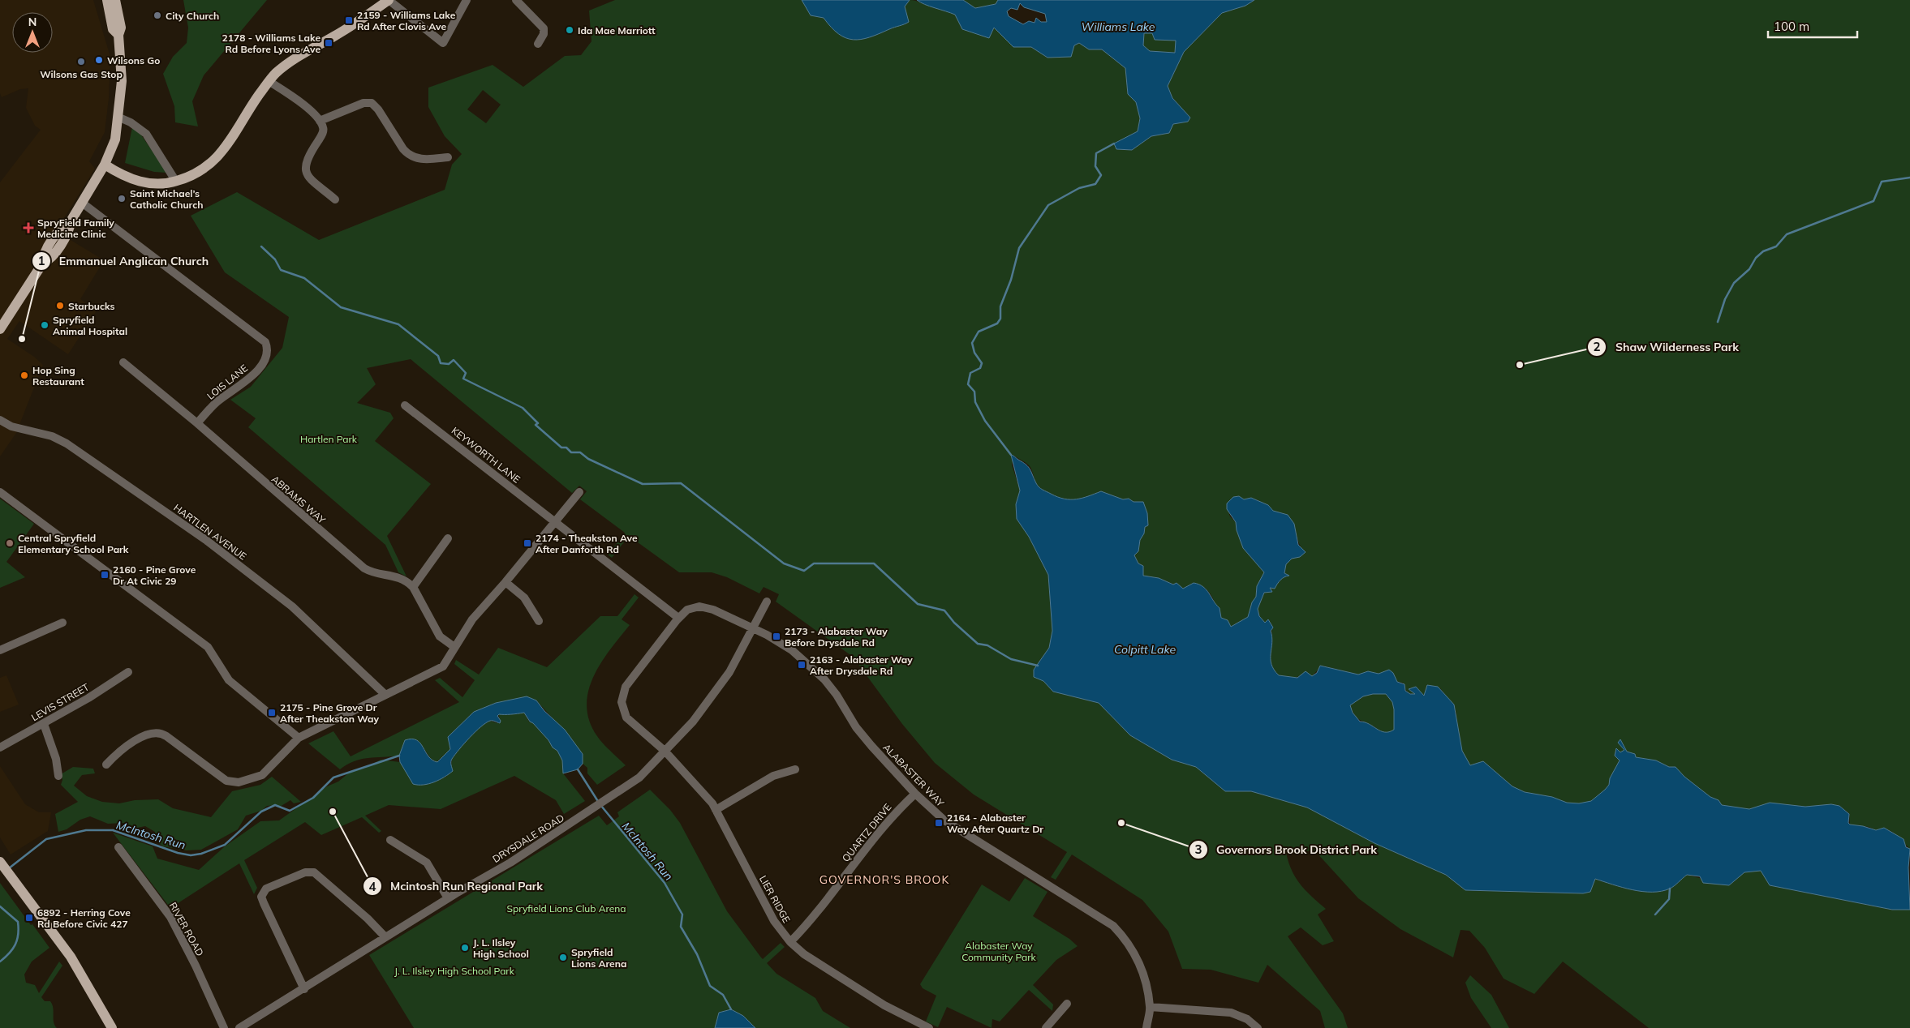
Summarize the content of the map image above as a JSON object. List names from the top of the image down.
{
  "streets": {
    "street": [
      "LOIS LANE",
      "KEYWORTH LANE",
      "ABRAMS WAY",
      "HARTLEN AVENUE",
      "LEVIS STREET",
      "ALABASTER WAY",
      "QUARTZ DRIVE",
      "DRYSDALE ROAD",
      "LIER RIDGE",
      "RIVER ROAD"
    ]
  },
  "crossings": [
    ["LOIS LANE", "ABRAMS WAY"],
    ["KEYWORTH LANE", "ALABASTER WAY"],
    ["KEYWORTH LANE", "LIER RIDGE"],
    ["ALABASTER WAY", "QUARTZ DRIVE"],
    ["ALABASTER WAY", "DRYSDALE ROAD"],
    ["ALABASTER WAY", "LIER RIDGE"],
    ["QUARTZ DRIVE", "LIER RIDGE"],
    ["DRYSDALE ROAD", "LIER RIDGE"]
  ],
  "districts": ["GOVERNOR'S BROOK"],
  "water": ["Williams Lake", "Colpitt Lake", "McIntosh Run"],
  "parks": [
    "Hartlen Park",
    "Spryfield Lions Club Arena",
    "Alabaster Way Community Park",
    "J. L. Ilsley High School Park"
  ],
  "places": {
    "other": [
      "City Church",
      "Ida Mae Marriott",
      "Wilsons Go",
      "Wilsons Gas Stop",
      "Saint Michael’s Catholic Church",
      "Starbucks",
      "Spryfield Animal Hospital",
      "Emmanuel Anglican Church",
      "Shaw Wilderness Park",
      "Hop Sing Restaurant",
      "Central Spryfield Elementary School Park",
      "Mcintosh Run Regional Park",
      "Governors Brook District Park",
      "J. L. Ilsley High School",
      "Spryfield Lions Arena"
    ],
    "transit": [
      "2159 - Williams Lake Rd After Clovis Ave",
      "2178 - Williams Lake Rd Before Lyons Ave",
      "2174 - Theakston Ave After Danforth Rd",
      "2160 - Pine Grove Dr At Civic 29",
      "2173 - Alabaster Way Before Drysdale Rd",
      "2163 - Alabaster Way After Drysdale Rd",
      "2175 - Pine Grove Dr After Theakston Way",
      "2164 - Alabaster Way After Quartz Dr",
      "6892 - Herring Cove Rd Before Civic 427"
    ],
    "health": ["SpryField Family Medicine Clinic"]
  },
  "scale_bar": "100 m",
  "north": "top"
}
